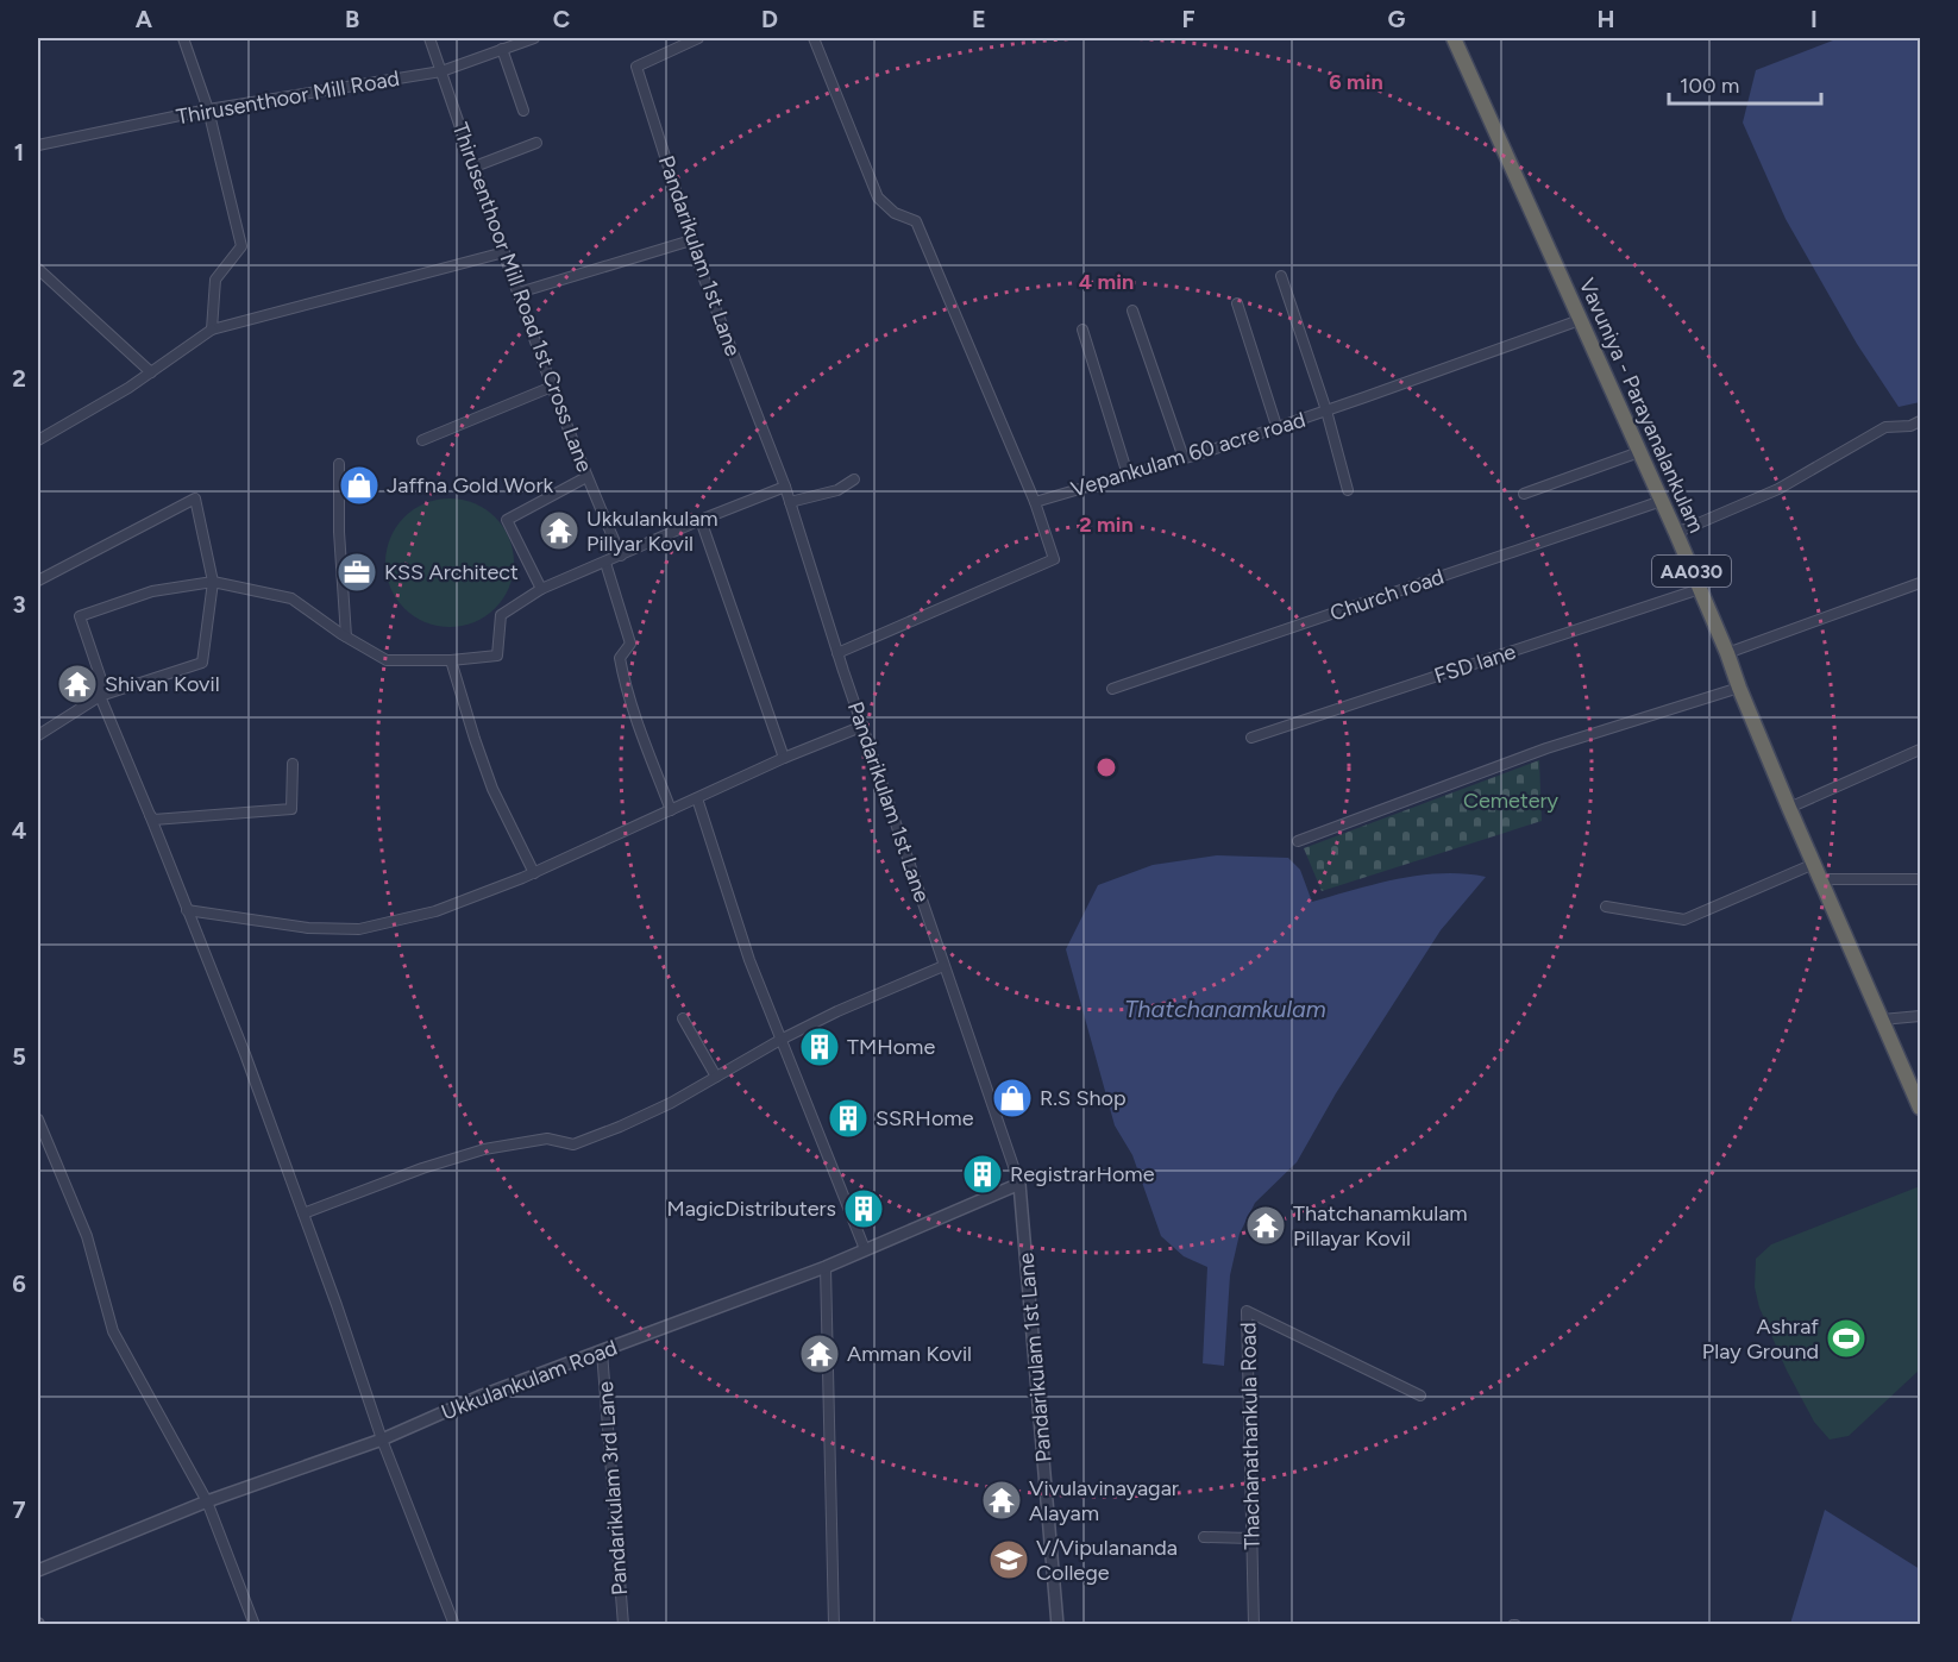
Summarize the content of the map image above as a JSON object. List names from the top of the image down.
{
  "streets": {
    "highway": ["Vavuniya - Parayanalankulam", "AA030"],
    "street": [
      "Thirusenthoor Mill Road",
      "Pandarikulam 1st Lane",
      "Thirusenthoor Mill Road 1st Cross Lane",
      "Vepankulam 60 acre road",
      "Church road",
      "FSD lane",
      "Ukkulankulam Road",
      "Thachanathankula Road",
      "Pandarikulam 3rd Lane"
    ]
  },
  "crossings": [
    ["Thirusenthoor Mill Road", "Thirusenthoor Mill Road 1st Cross Lane"],
    ["Pandarikulam 1st Lane", "Ukkulankulam Road"],
    ["Vavuniya - Parayanalankulam", "Vepankulam 60 acre road"],
    ["Vavuniya - Parayanalankulam", "Church road"],
    ["Vavuniya - Parayanalankulam", "FSD lane"],
    ["Ukkulankulam Road", "Pandarikulam 3rd Lane"]
  ],
  "water": ["Thatchanamkulam"],
  "parks": ["Cemetery"],
  "places": {
    "shop": ["Jaffna Gold Work", "R.S Shop"],
    "temple": [
      "Ukkulankulam Pillyar Kovil",
      "Shivan Kovil",
      "Thatchanamkulam Pillayar Kovil",
      "Amman Kovil",
      "Vivulavinayagar Alayam"
    ],
    "office": ["KSS Architect"],
    "building": [
      "TMHome",
      "SSRHome",
      "RegistrarHome",
      "MagicDistributers"
    ],
    "sports": ["Ashraf Play Ground"],
    "school or university": ["V/Vipulananda College"]
  },
  "scale_bar": "100 m",
  "grid": {
    "columns": [
      "A",
      "B",
      "C",
      "D",
      "E",
      "F",
      "G",
      "H",
      "I"
    ],
    "rows": [
      "1",
      "2",
      "3",
      "4",
      "5",
      "6",
      "7"
    ]
  },
  "rings": ["6 min", "4 min", "2 min"]
}
